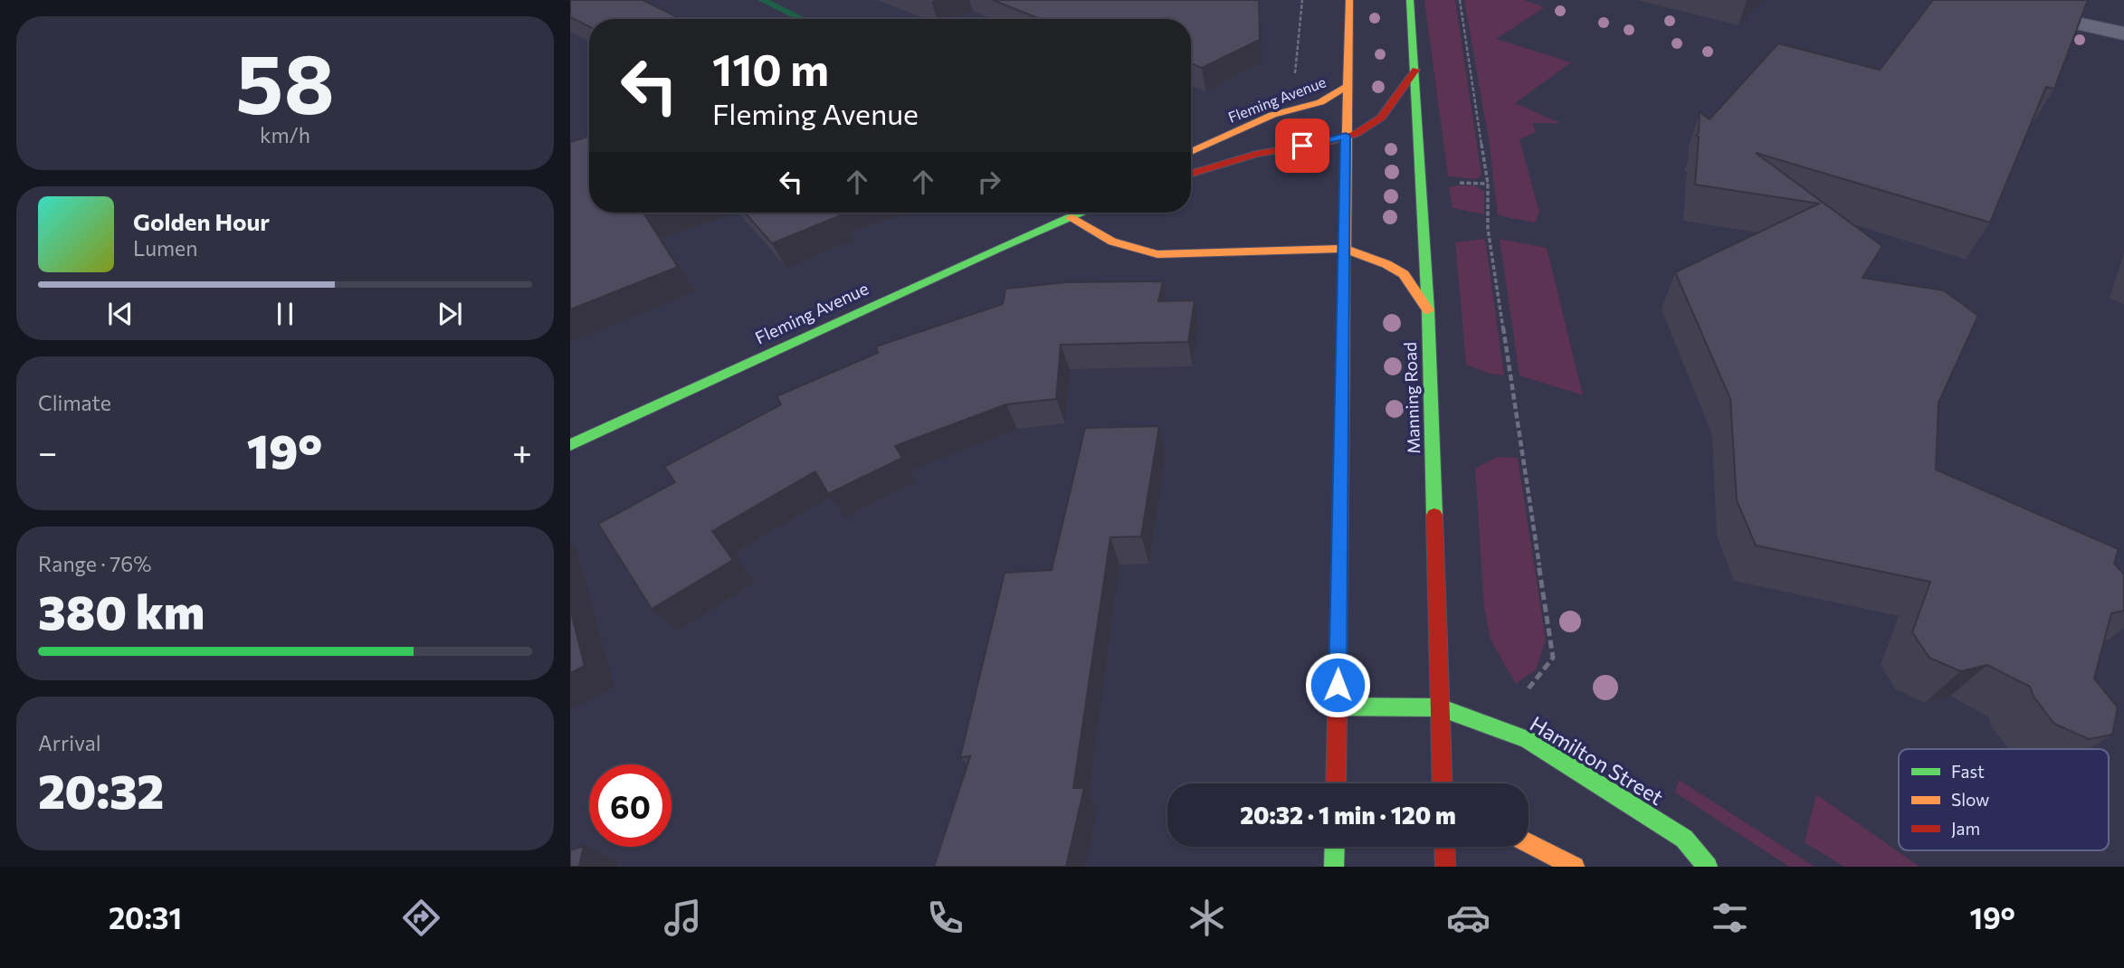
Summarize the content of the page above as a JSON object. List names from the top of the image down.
{
  "streets": {
    "main road": ["Fleming Avenue", "Manning Road", "Hamilton Street"]
  },
  "crossings": [
    ["Manning Road", "Hamilton Street"]
  ],
  "legend": ["Fast", "Slow", "Jam"],
  "page": {
    "tile": [
      ["58", "km/h"],
      "Climate",
      ["Range · 76%", "380 km"],
      ["Arrival", "20:32"]
    ],
    "turn": ["110 m", "Fleming Avenue"],
    "song": ["Golden Hour", "Lumen"],
    "heat": ["−", "19°", "+"],
    "limit": "60",
    "trip": "20:32 · 1 min · 120 m",
    "tabs": ["20:31", "19°"]
  }
}
